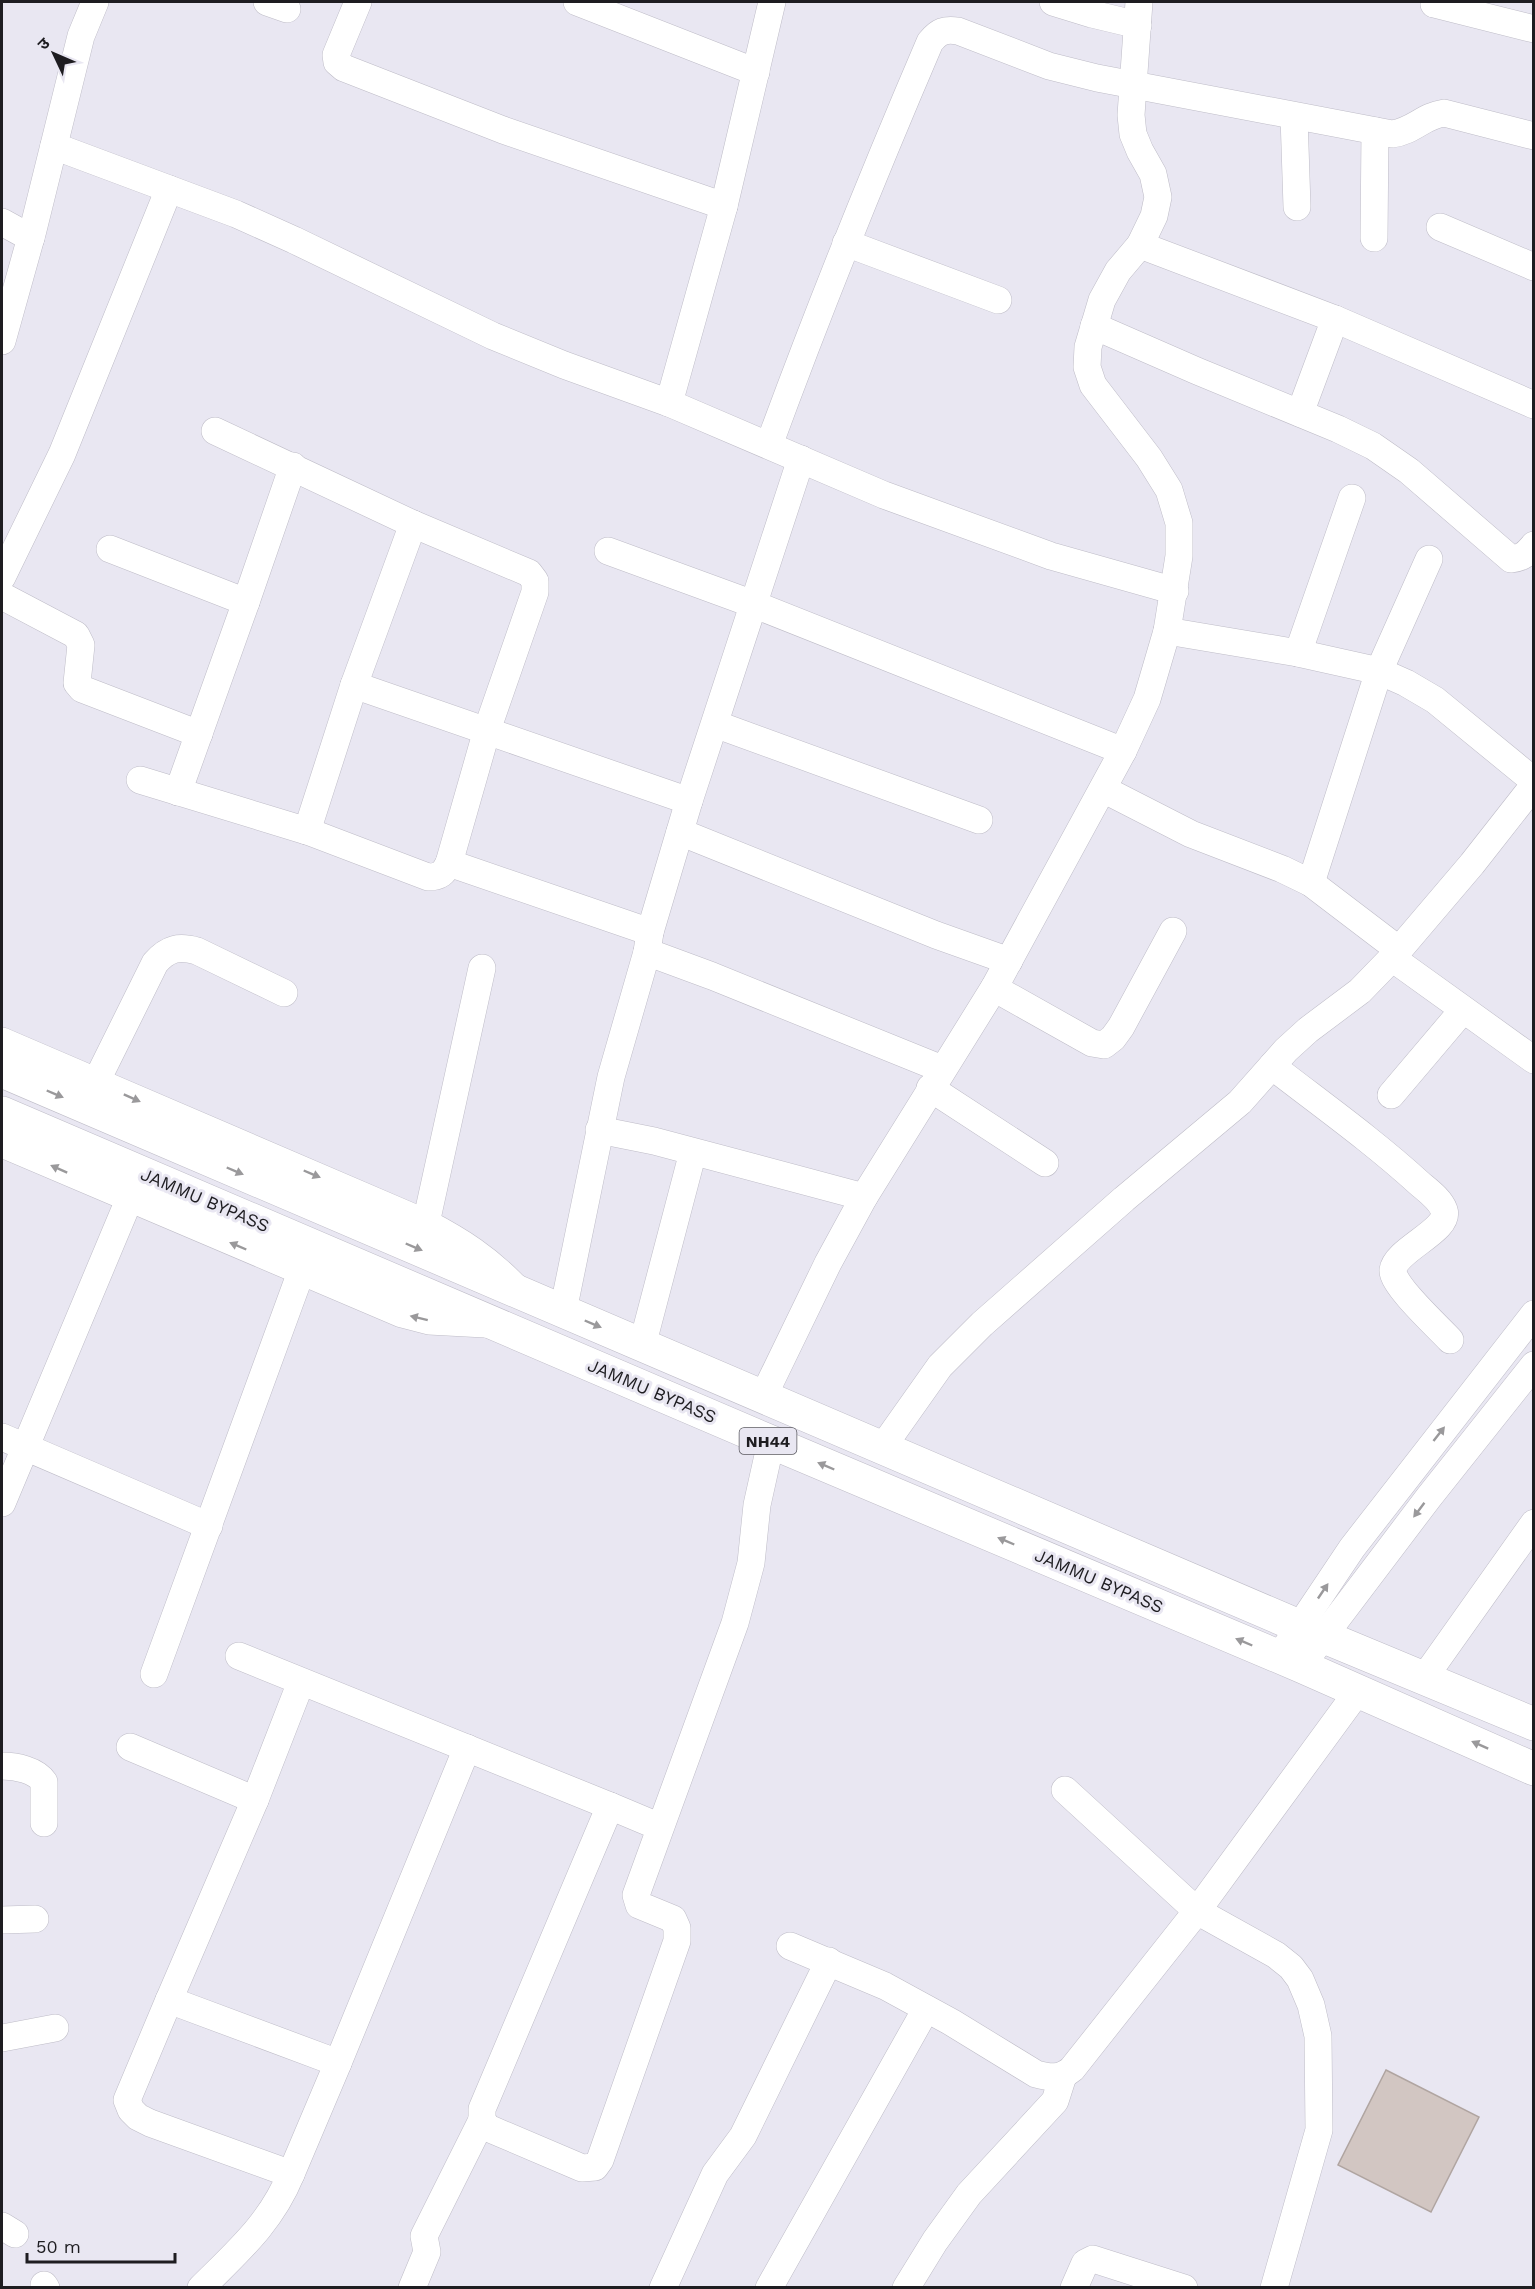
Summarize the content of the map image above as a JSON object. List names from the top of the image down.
{
  "streets": {
    "highway": ["JAMMU BYPASS", "NH44"]
  },
  "scale_bar": "50 m",
  "north": "top left"
}
